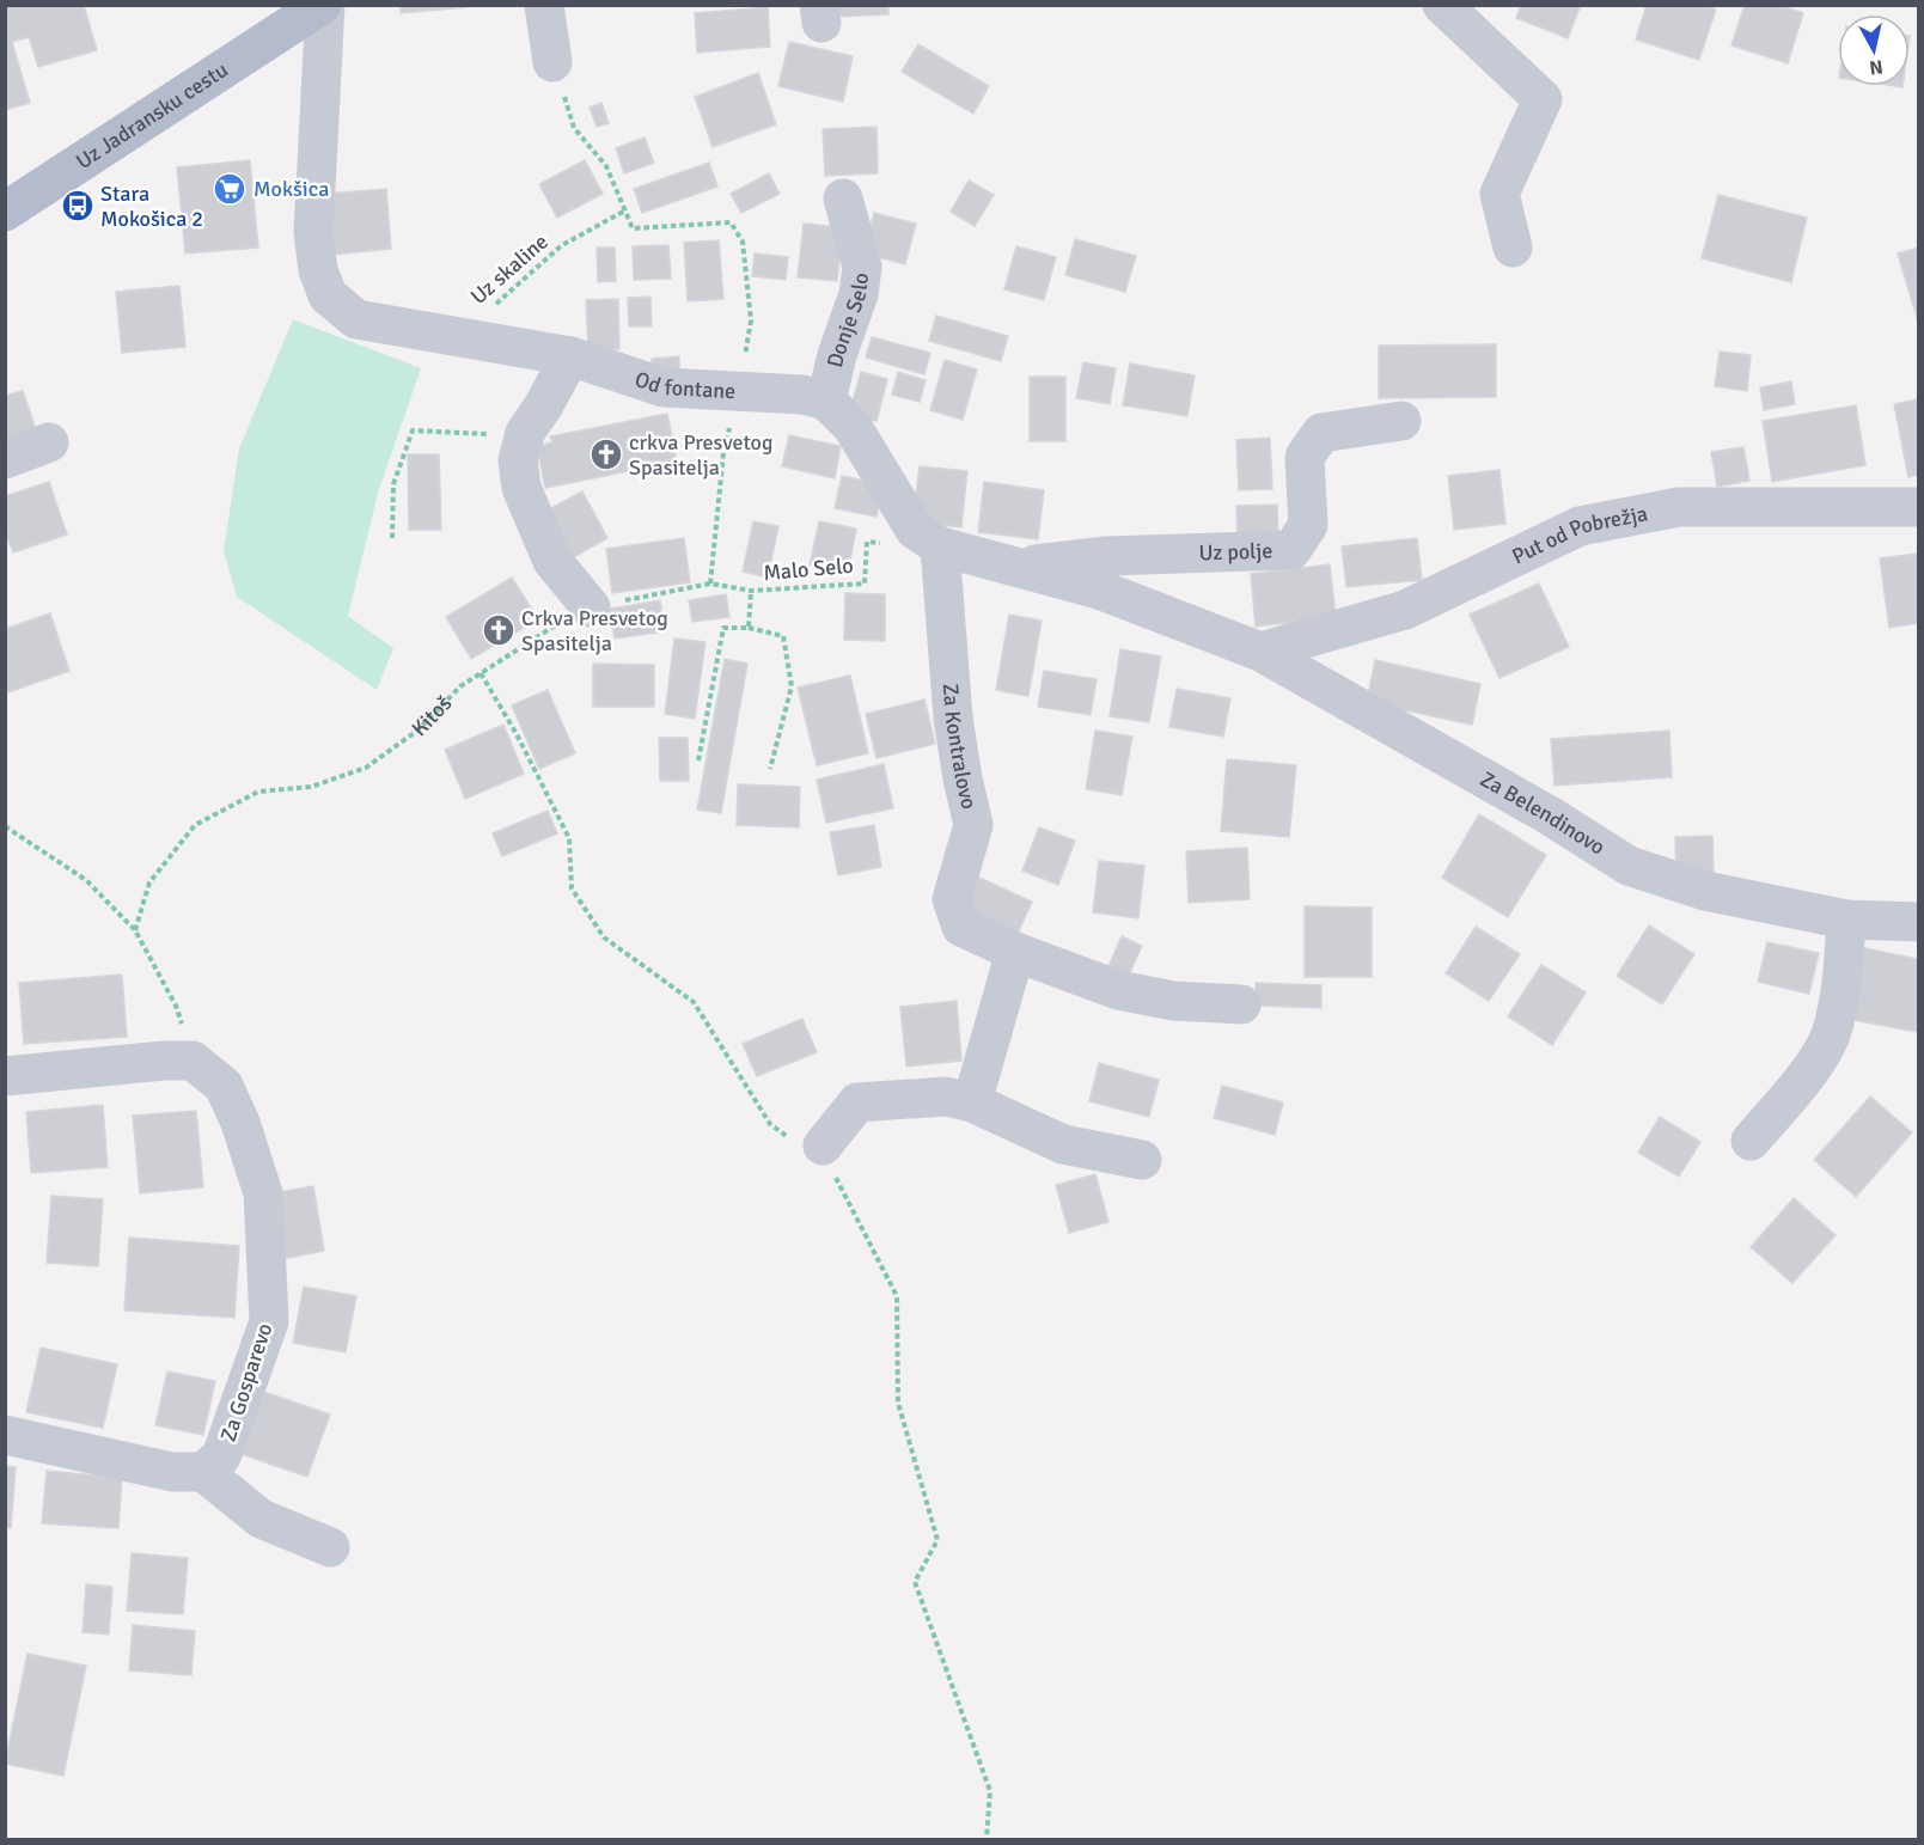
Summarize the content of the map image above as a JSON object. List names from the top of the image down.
{
  "streets": {
    "main road": ["Uz Jadransku cestu"],
    "street": [
      "Donje Selo",
      "Od fontane",
      "Put od Pobrežja",
      "Uz polje",
      "Za Kontralovo",
      "Za Belendinovo",
      "Za Gosparevo"
    ],
    "path": ["Uz skaline", "Malo Selo", "Kitoš"]
  },
  "crossings": [
    ["Uz Jadransku cestu", "Od fontane"],
    ["Uz skaline", "Od fontane"],
    ["Donje Selo", "Od fontane"],
    ["Put od Pobrežja", "Za Belendinovo"],
    ["Malo Selo", "Kitoš"],
    ["Malo Selo", "Za Kontralovo"]
  ],
  "places": {
    "supermarket": ["Mokšica"],
    "bus stop": ["Stara Mokošica 2"],
    "church": ["crkva Presvetog Spasitelja", "Crkva Presvetog Spasitelja"]
  },
  "north": "bottom"
}
